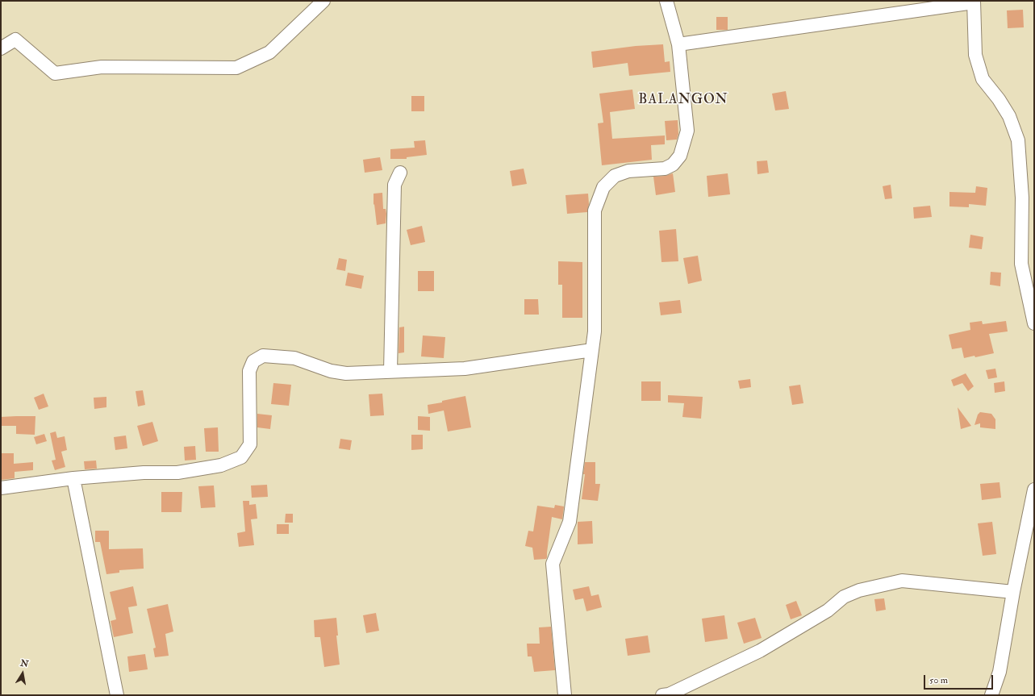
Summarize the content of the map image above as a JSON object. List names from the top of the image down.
{
  "districts": ["BALANGON"],
  "scale_bar": "50 m",
  "north": "top"
}
